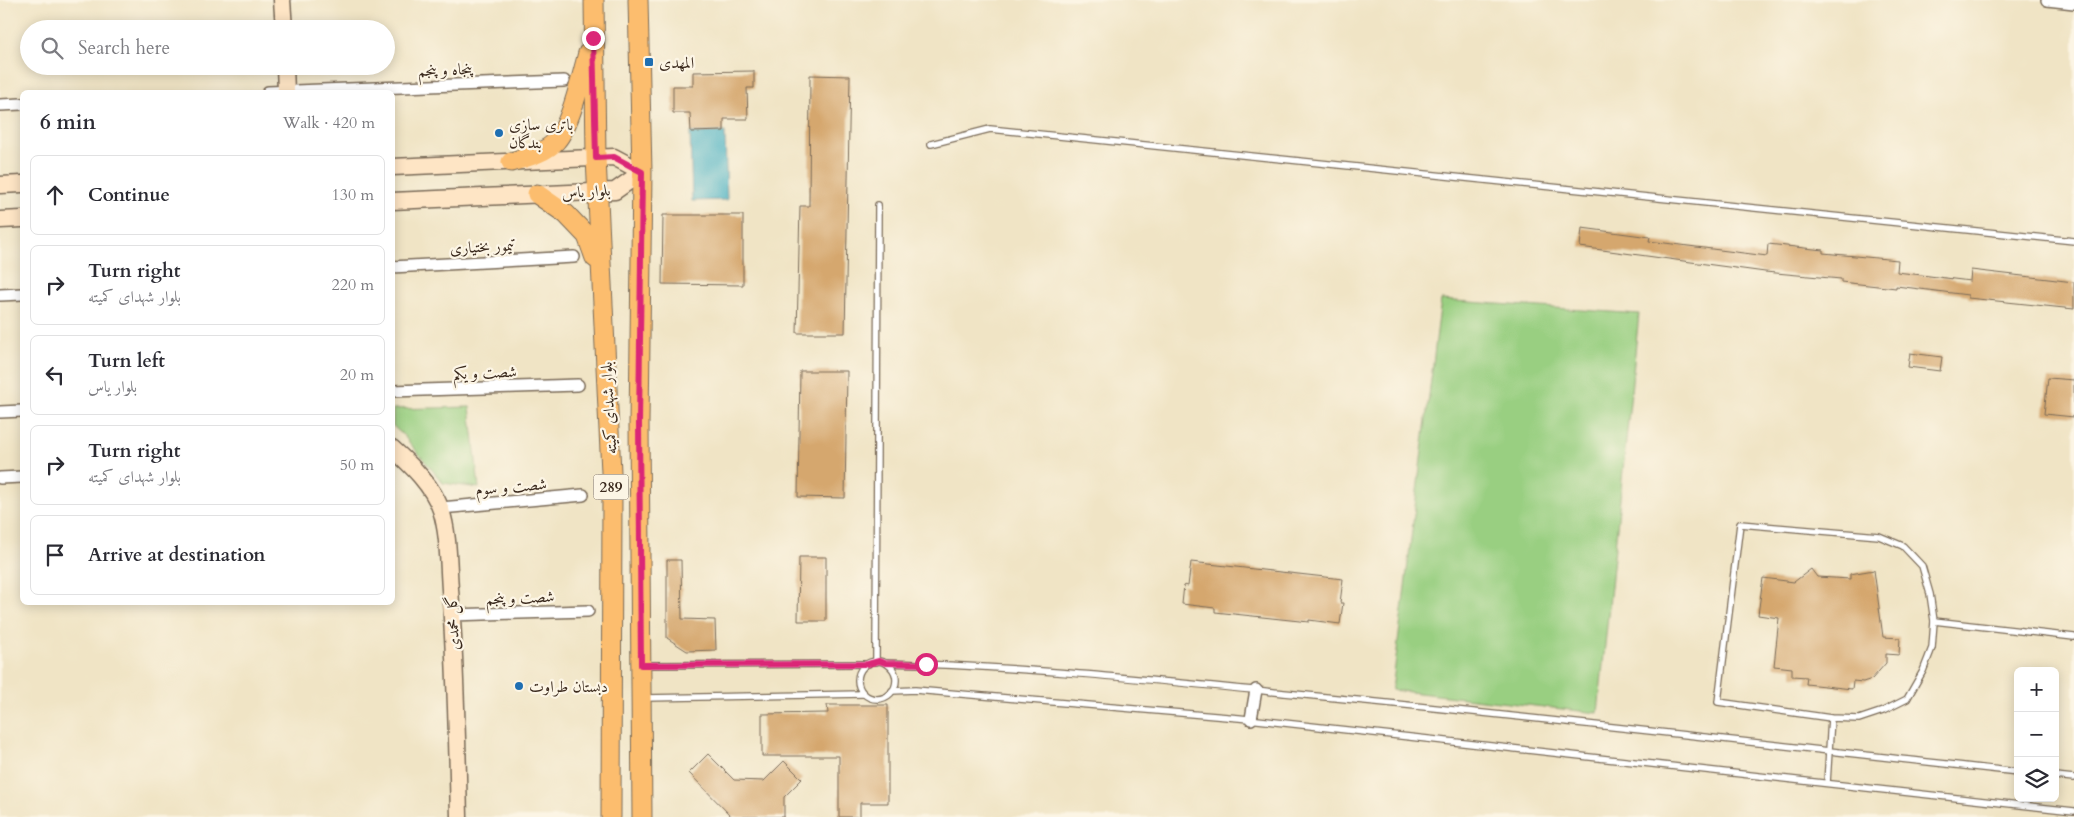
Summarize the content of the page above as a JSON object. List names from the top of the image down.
{
  "streets": {
    "main road": [
      "بلوار یاس",
      "بلوار شهدای کمیته",
      "289",
      "گل محمدی"
    ],
    "street": [
      "پنجاه و پنجم",
      "تیمور بختیاری",
      "شصت و یکم",
      "شصت و سوم",
      "شصت و پنجم"
    ]
  },
  "crossings": [
    ["بلوار یاس", "بلوار شهدای کمیته"],
    ["شصت و سوم", "گل محمدی"],
    ["شصت و پنجم", "گل محمدی"]
  ],
  "places": {
    "transit": ["المهدی"],
    "other": ["باتری سازی بندگان", "دبستان طراوت"]
  },
  "page": {
    "search": "Search here",
    "heading": ["6 min", "Walk · 420 m"],
    "list": [
      ["Continue", "130 m"],
      ["Turn right", "بلوار شهدای کمیته", "220 m"],
      ["Turn left", "بلوار یاس", "20 m"],
      ["Turn right", "بلوار شهدای کمیته", "50 m"],
      "Arrive at destination"
    ],
    "map_buttons": ["+", "−"]
  }
}
